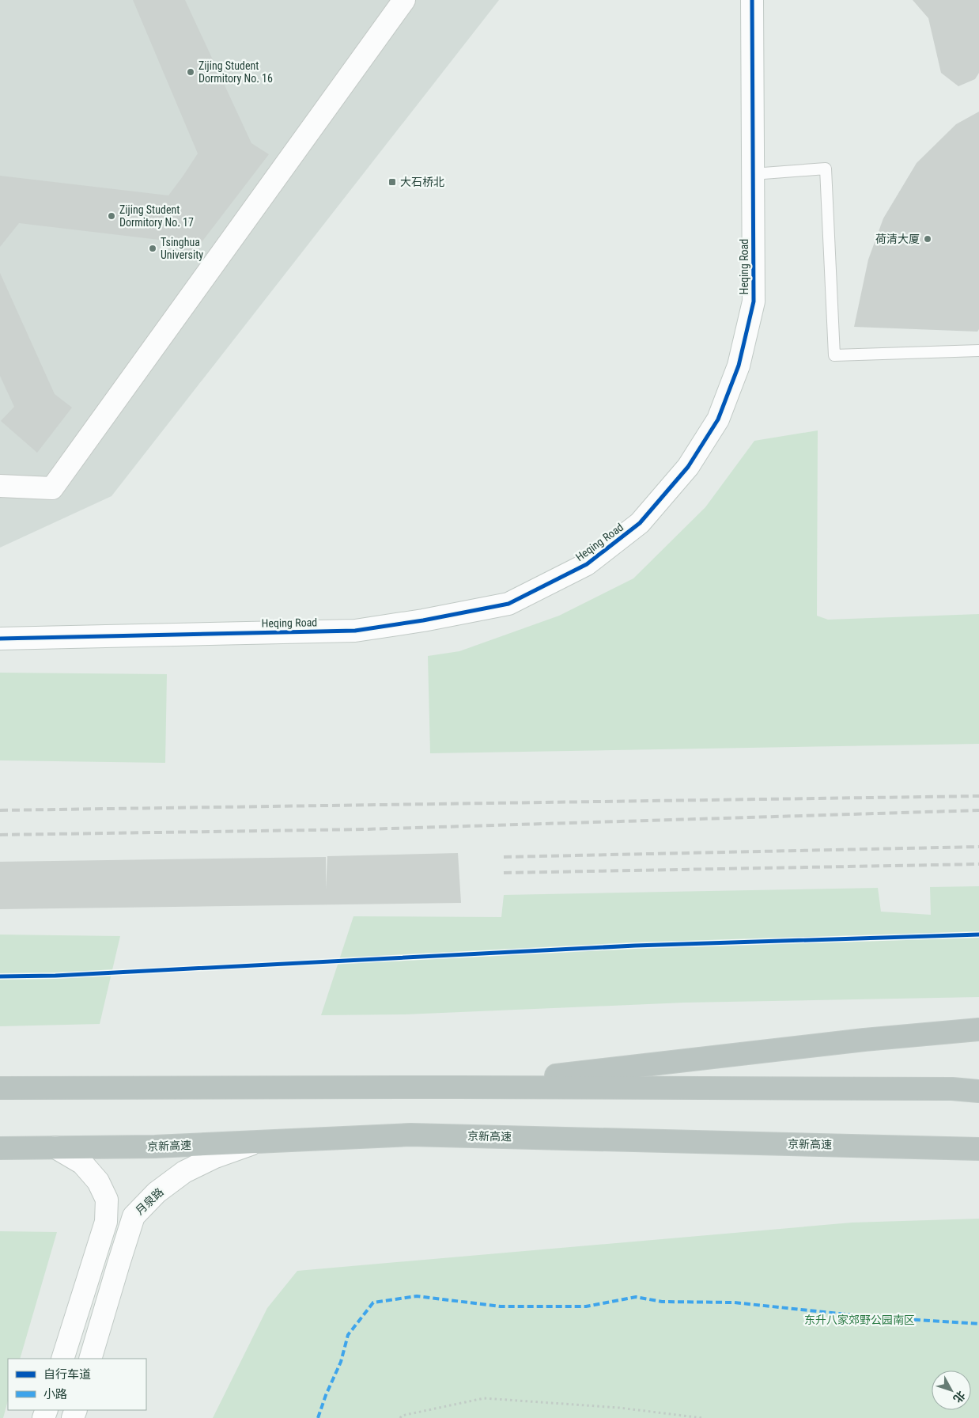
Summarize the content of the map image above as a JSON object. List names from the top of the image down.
{
  "streets": {
    "highway": ["京新高速"],
    "main road": ["Heqing Road", "月泉路"]
  },
  "crossings": [
    ["京新高速", "月泉路"]
  ],
  "parks": ["东升八家郊野公园南区"],
  "places": {
    "other": [
      "Zijing Student Dormitory No. 16",
      "Zijing Student Dormitory No. 17",
      "荷清大厦",
      "Tsinghua University"
    ],
    "transit": ["大石桥北"]
  },
  "legend": ["自行车道", "小路"],
  "north": "bottom right"
}
